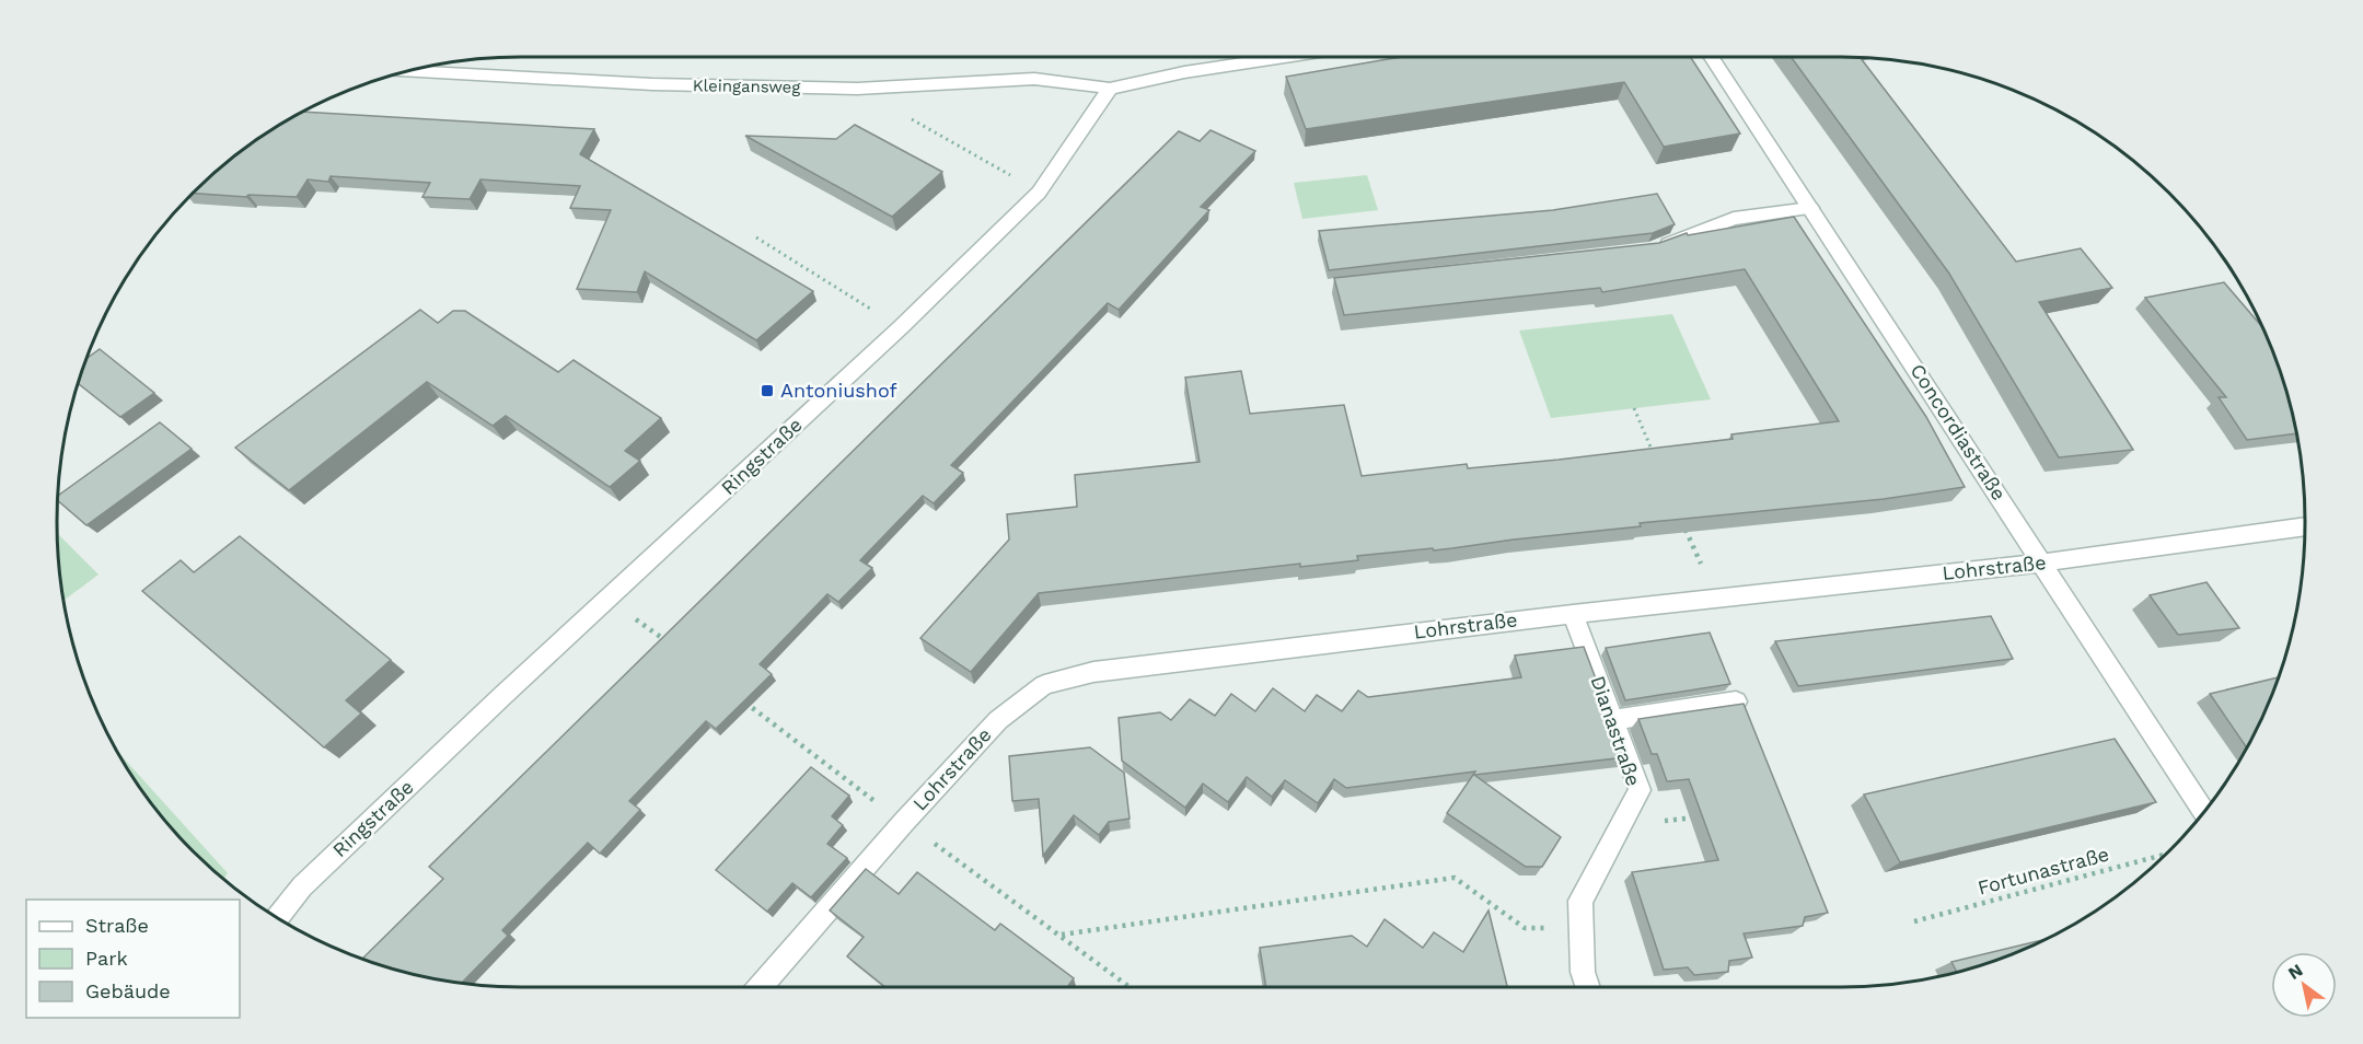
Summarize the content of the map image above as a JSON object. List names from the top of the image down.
{
  "streets": {
    "street": [
      "Kleingansweg",
      "Concordiastraße",
      "Ringstraße",
      "Lohrstraße",
      "Dianastraße"
    ],
    "path": ["Fortunastraße"]
  },
  "crossings": [
    ["Kleingansweg", "Ringstraße"],
    ["Concordiastraße", "Lohrstraße"],
    ["Lohrstraße", "Dianastraße"]
  ],
  "places": {
    "transit": ["Antoniushof"]
  },
  "legend": ["Straße", "Park", "Gebäude"],
  "north": "top left"
}
